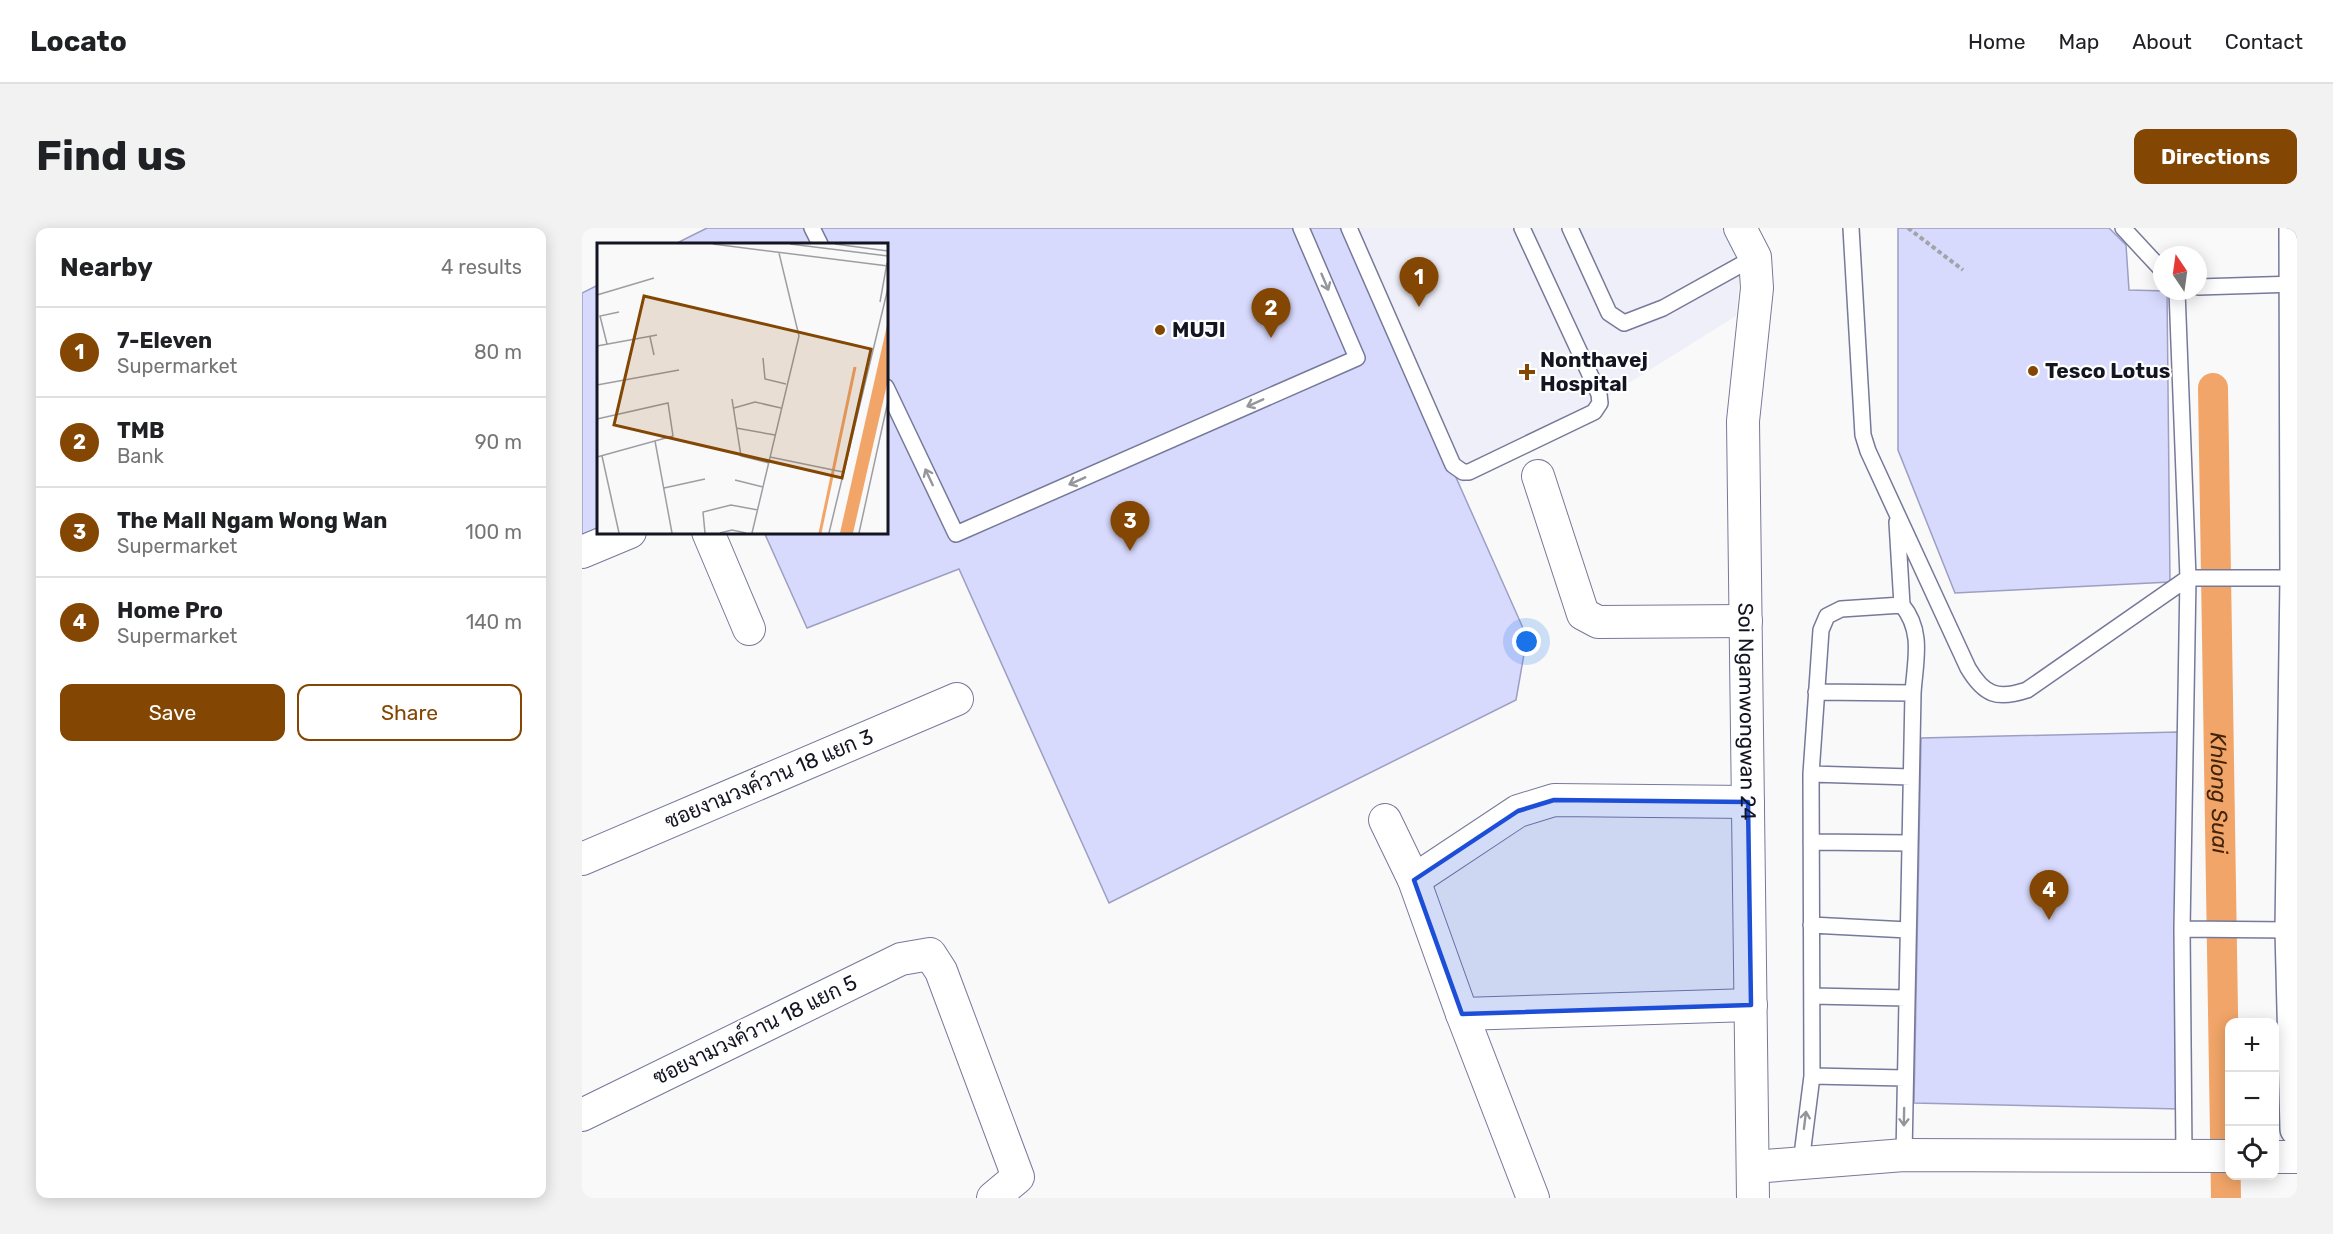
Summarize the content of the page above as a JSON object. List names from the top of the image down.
{
  "streets": {
    "street": ["Soi Ngamwongwan 24", "ซอยงามวงค์วาน 18 แยก 3", "ซอยงามวงค์วาน 18 แยก 5"]
  },
  "water": ["Khlong Suai"],
  "places": {
    "other": ["MUJI", "Tesco Lotus"],
    "health": ["Nonthavej Hospital"]
  },
  "north": "top",
  "page": {
    "header": "Locato",
    "nav": [
      "Home",
      "Map",
      "About",
      "Contact"
    ],
    "buttons": [
      "Directions",
      ["Save", "Share"]
    ],
    "title": "Find us",
    "heading": ["Nearby", "4 results"],
    "pins": [
      "1",
      "2",
      "3",
      "4"
    ],
    "list": [
      {
        "mark": "1",
        "name": "7-Eleven",
        "note": "Supermarket",
        "value": "80 m"
      },
      {
        "mark": "2",
        "name": "TMB",
        "note": "Bank",
        "value": "90 m"
      },
      {
        "mark": "3",
        "name": "The Mall Ngam Wong Wan",
        "note": "Supermarket",
        "value": "100 m"
      },
      {
        "mark": "4",
        "name": "Home Pro",
        "note": "Supermarket",
        "value": "140 m"
      }
    ],
    "map_buttons": ["+", "−"]
  }
}
